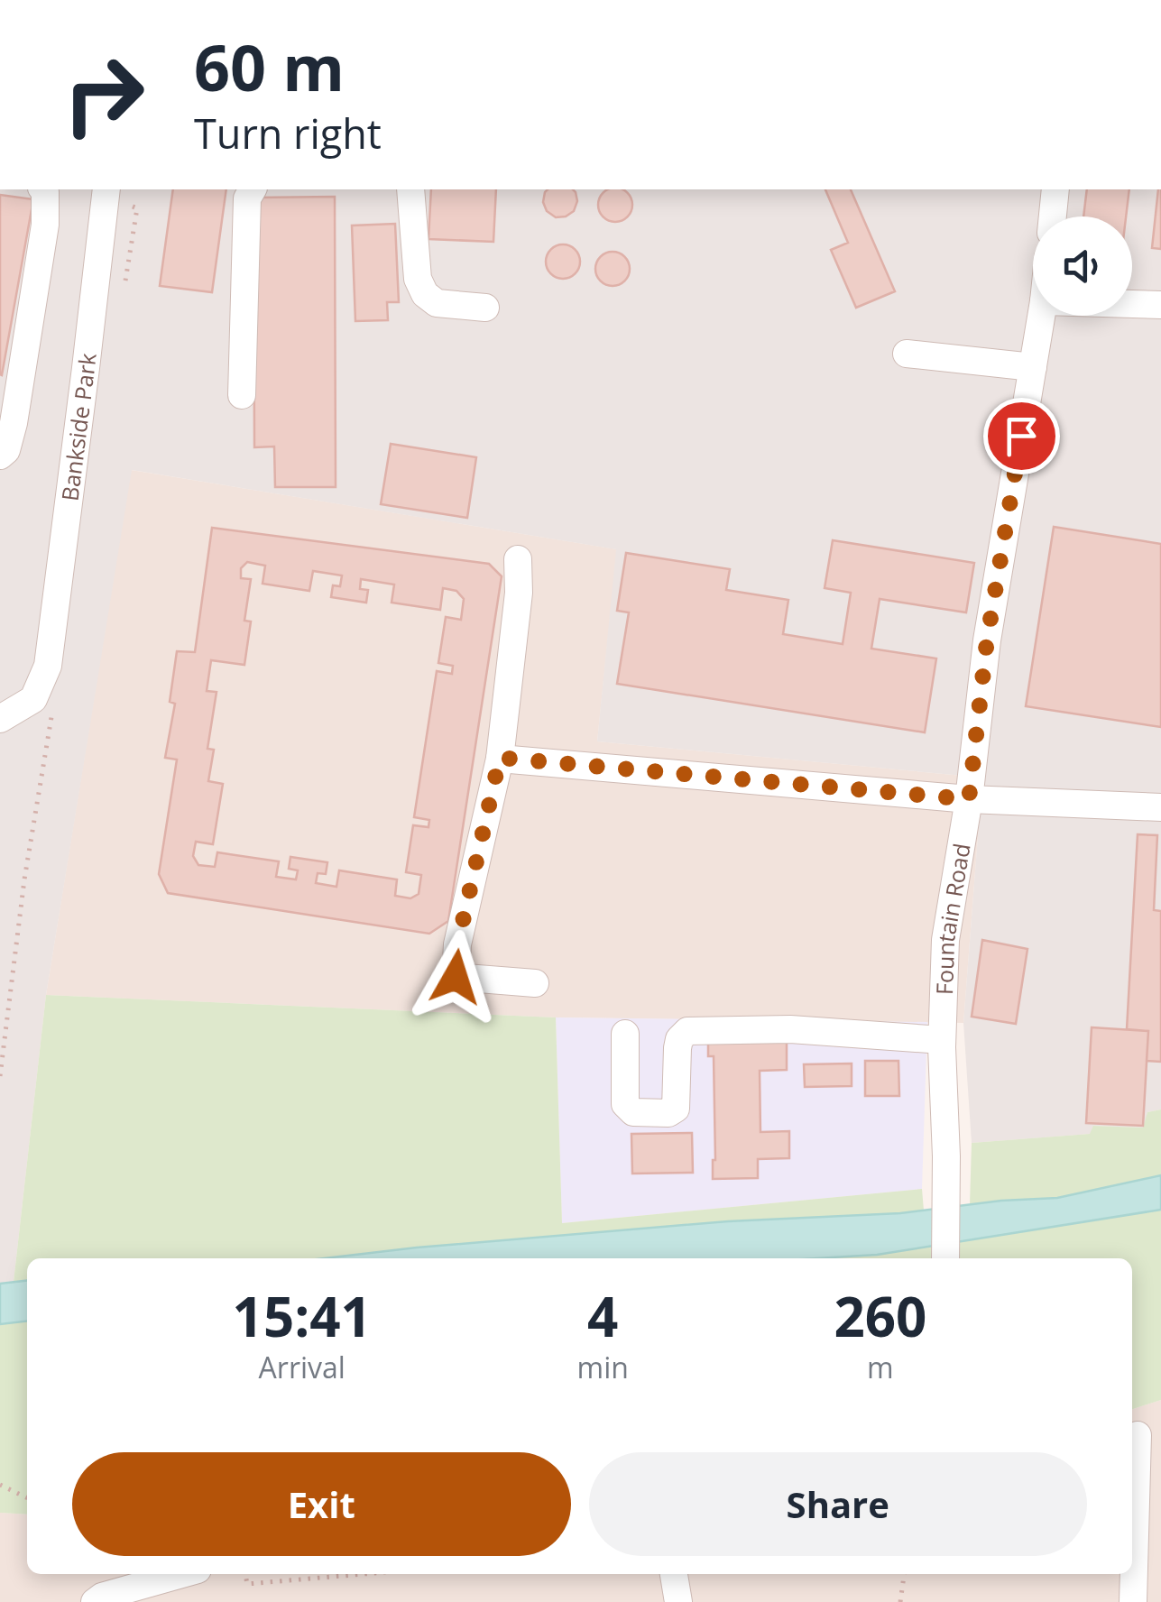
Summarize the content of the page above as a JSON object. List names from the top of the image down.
{
  "streets": {
    "street": ["Bankside Park", "Fountain Road"]
  },
  "page": {
    "turn": ["60 m", "Turn right"],
    "eta": [
      "15:41",
      "Arrival",
      "4",
      "min",
      "260",
      "m"
    ],
    "buttons": ["Exit", "Share"]
  }
}
